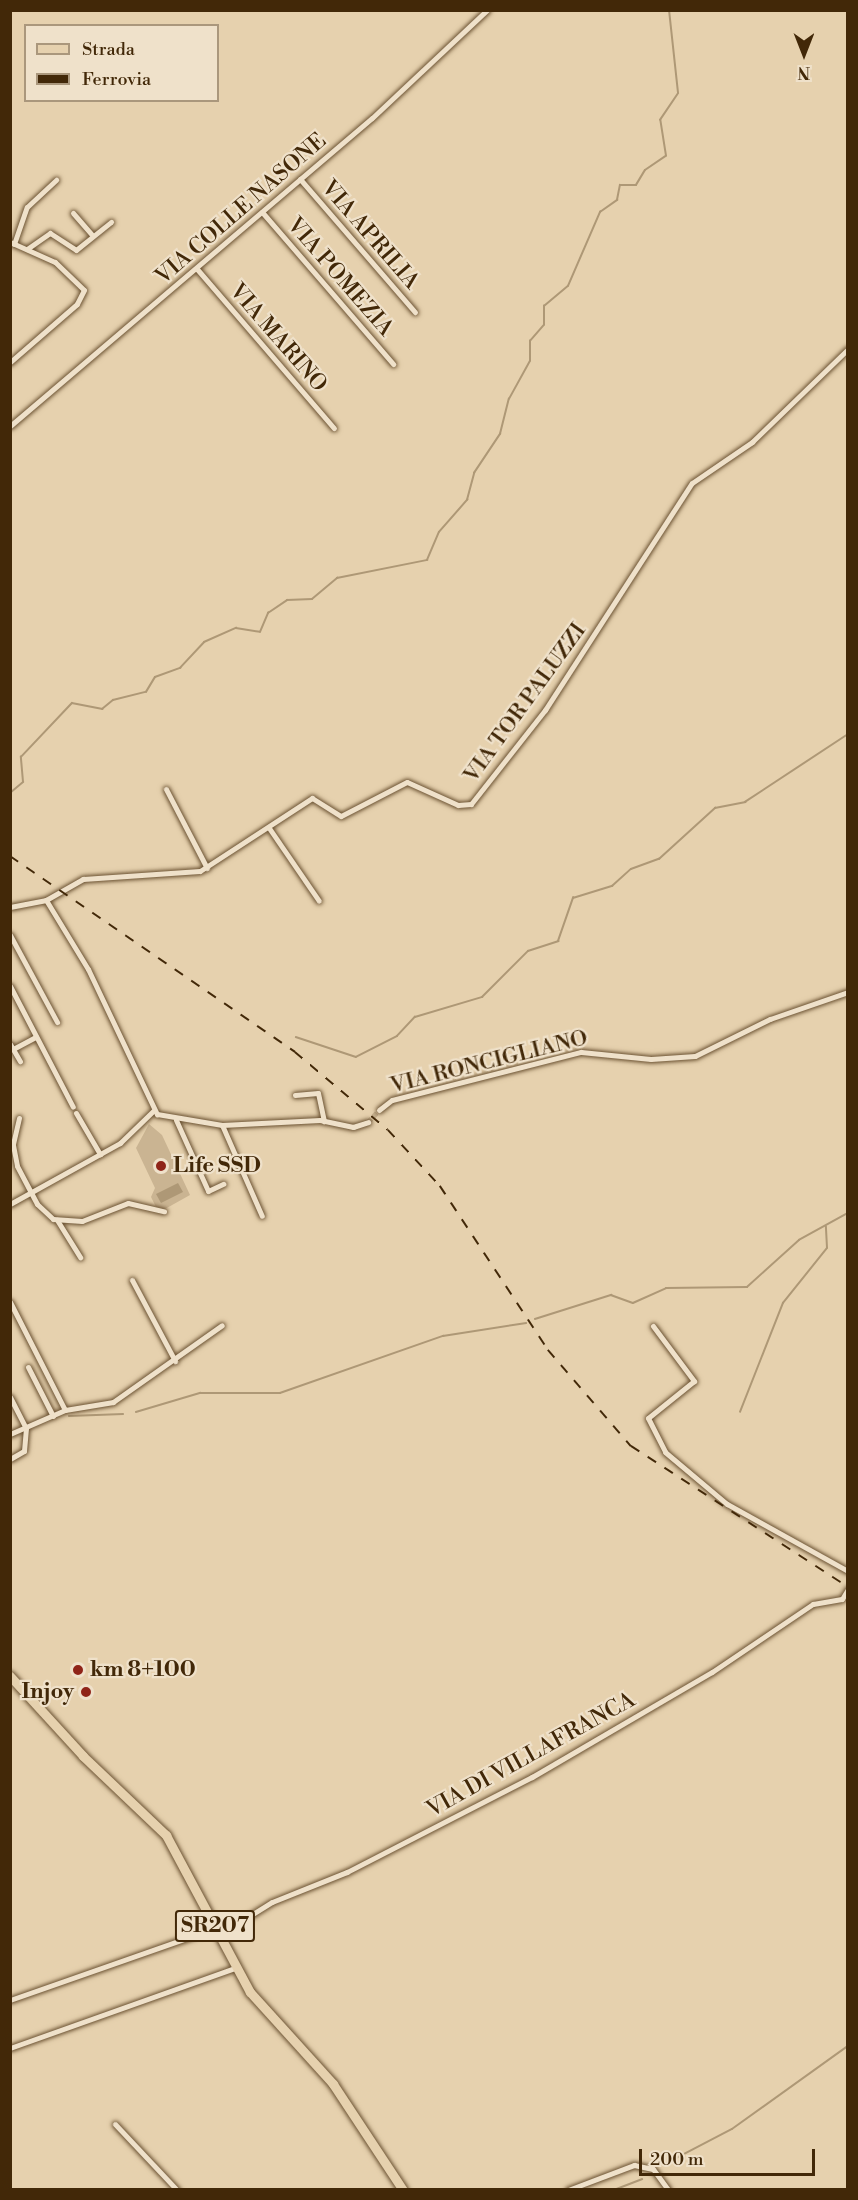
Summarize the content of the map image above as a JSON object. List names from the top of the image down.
{
  "streets": {
    "main road": ["SR207"],
    "street": [
      "VIA COLLE NASONE",
      "VIA APRILIA",
      "VIA POMEZIA",
      "VIA MARINO",
      "VIA TOR PALUZZI",
      "VIA RONCIGLIANO",
      "VIA DI VILLAFRANCA"
    ]
  },
  "crossings": [
    ["VIA COLLE NASONE", "VIA APRILIA"],
    ["VIA COLLE NASONE", "VIA POMEZIA"],
    ["VIA COLLE NASONE", "VIA MARINO"],
    ["VIA DI VILLAFRANCA", "SR207"]
  ],
  "places": ["Life SSD", "km 8+100", "Injoy"],
  "legend": ["Strada", "Ferrovia"],
  "scale_bar": "200 m",
  "north": "bottom"
}
